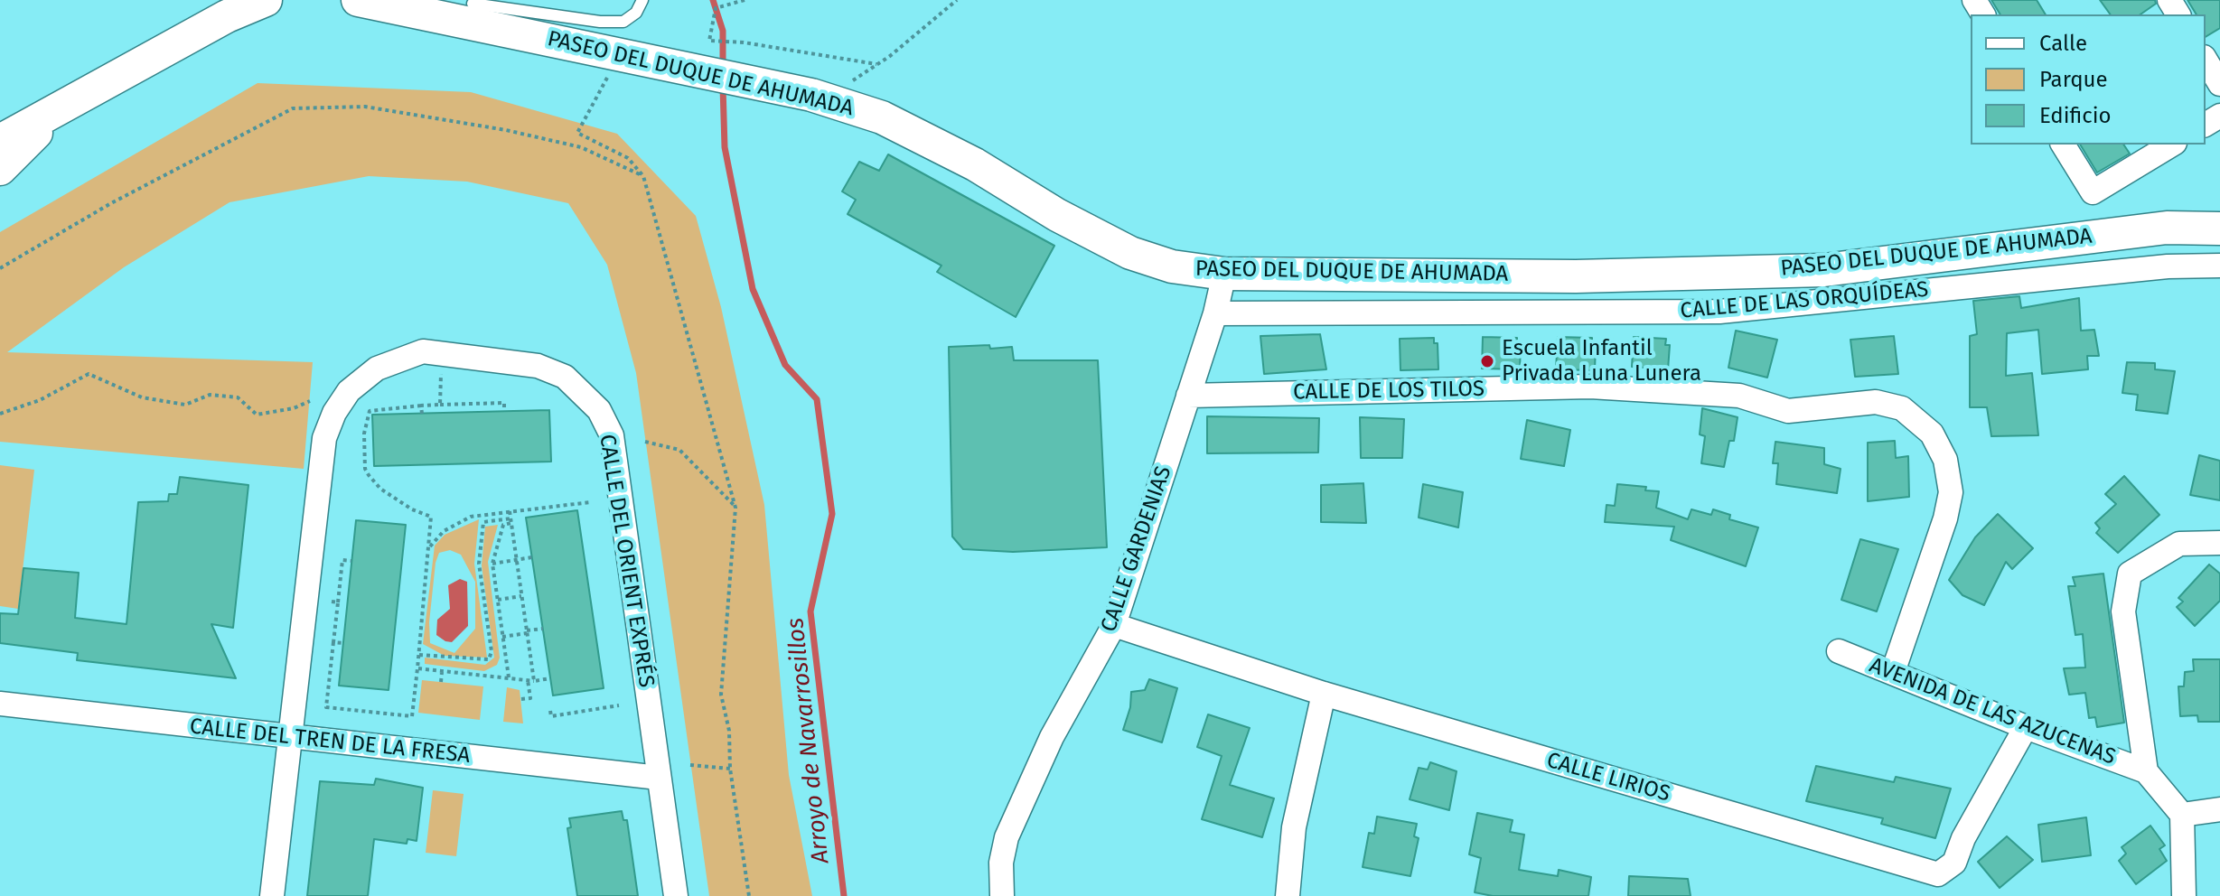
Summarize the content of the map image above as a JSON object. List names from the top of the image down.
{
  "streets": {
    "main road": ["PASEO DEL DUQUE DE AHUMADA"],
    "street": [
      "CALLE DE LAS ORQUÍDEAS",
      "CALLE DE LOS TILOS",
      "CALLE GARDENIAS",
      "CALLE DEL ORIENT EXPRÉS",
      "AVENIDA DE LAS AZUCENAS",
      "CALLE DEL TREN DE LA FRESA",
      "CALLE LIRIOS"
    ]
  },
  "crossings": [
    ["PASEO DEL DUQUE DE AHUMADA", "CALLE GARDENIAS"],
    ["CALLE DE LAS ORQUÍDEAS", "CALLE GARDENIAS"],
    ["CALLE DE LOS TILOS", "CALLE GARDENIAS"],
    ["CALLE DE LOS TILOS", "AVENIDA DE LAS AZUCENAS"],
    ["CALLE GARDENIAS", "CALLE LIRIOS"],
    ["CALLE DEL ORIENT EXPRÉS", "CALLE DEL TREN DE LA FRESA"],
    ["AVENIDA DE LAS AZUCENAS", "CALLE LIRIOS"]
  ],
  "water": ["Arroyo de Navarrosillos"],
  "places": ["Escuela Infantil Privada Luna Lunera"],
  "legend": ["Calle", "Parque", "Edificio"]
}
